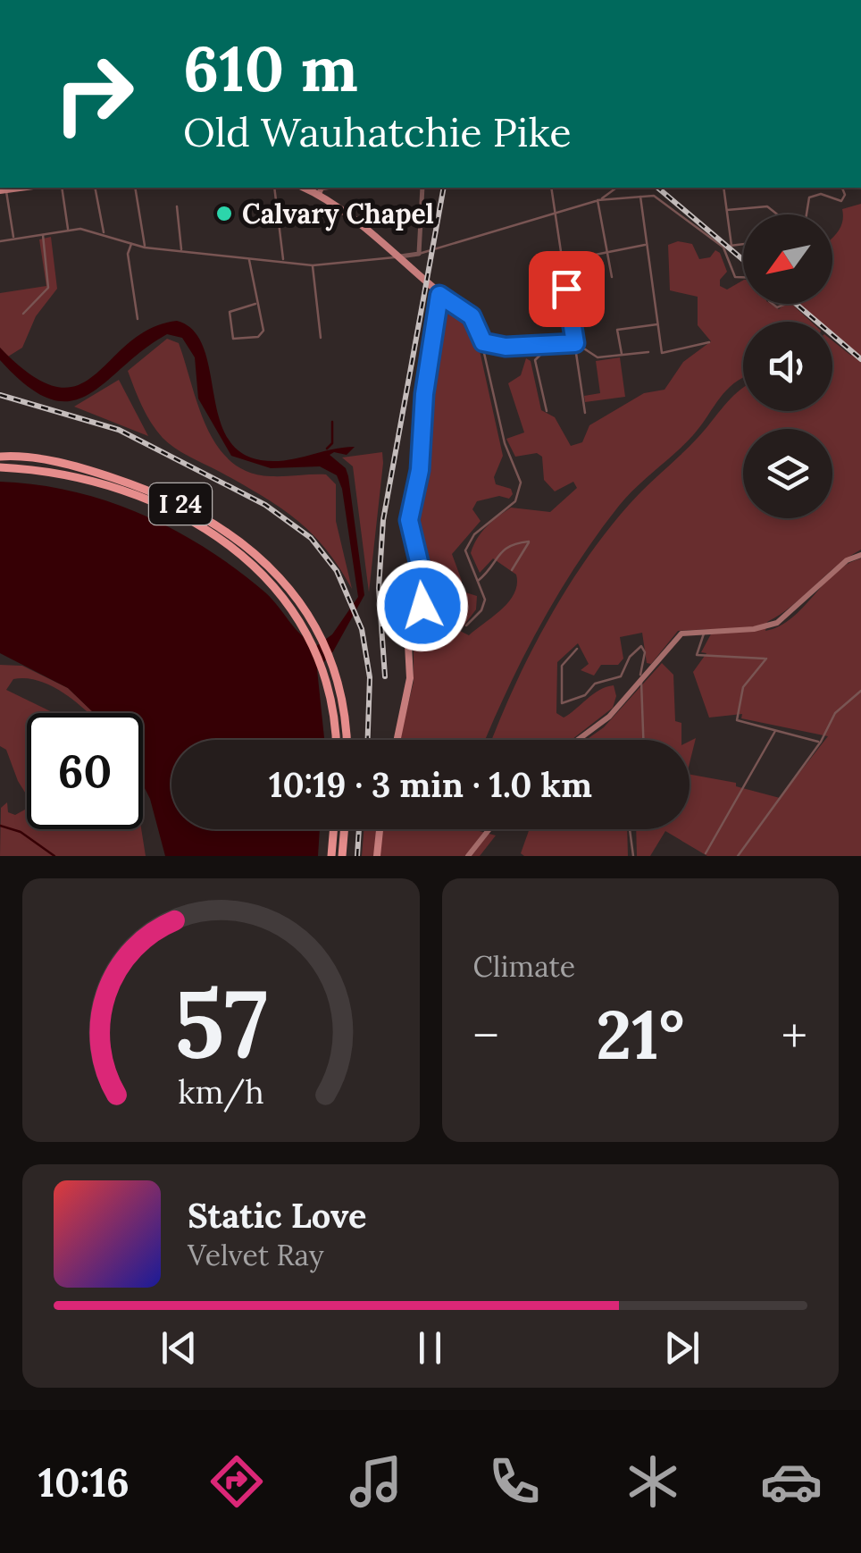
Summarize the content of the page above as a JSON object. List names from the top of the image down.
{
  "streets": {
    "highway": ["I 24"]
  },
  "places": ["Calvary Chapel"],
  "north": "bottom left",
  "page": {
    "turn": ["610 m", "Old Wauhatchie Pike"],
    "limit": "60",
    "trip": "10:19 · 3 min · 1.0 km",
    "tile": "Climate",
    "heat": ["−", "21°", "+"],
    "song": ["Static Love", "Velvet Ray"],
    "tabs": "10:16",
    "gauge": ["57", "km/h"]
  }
}
